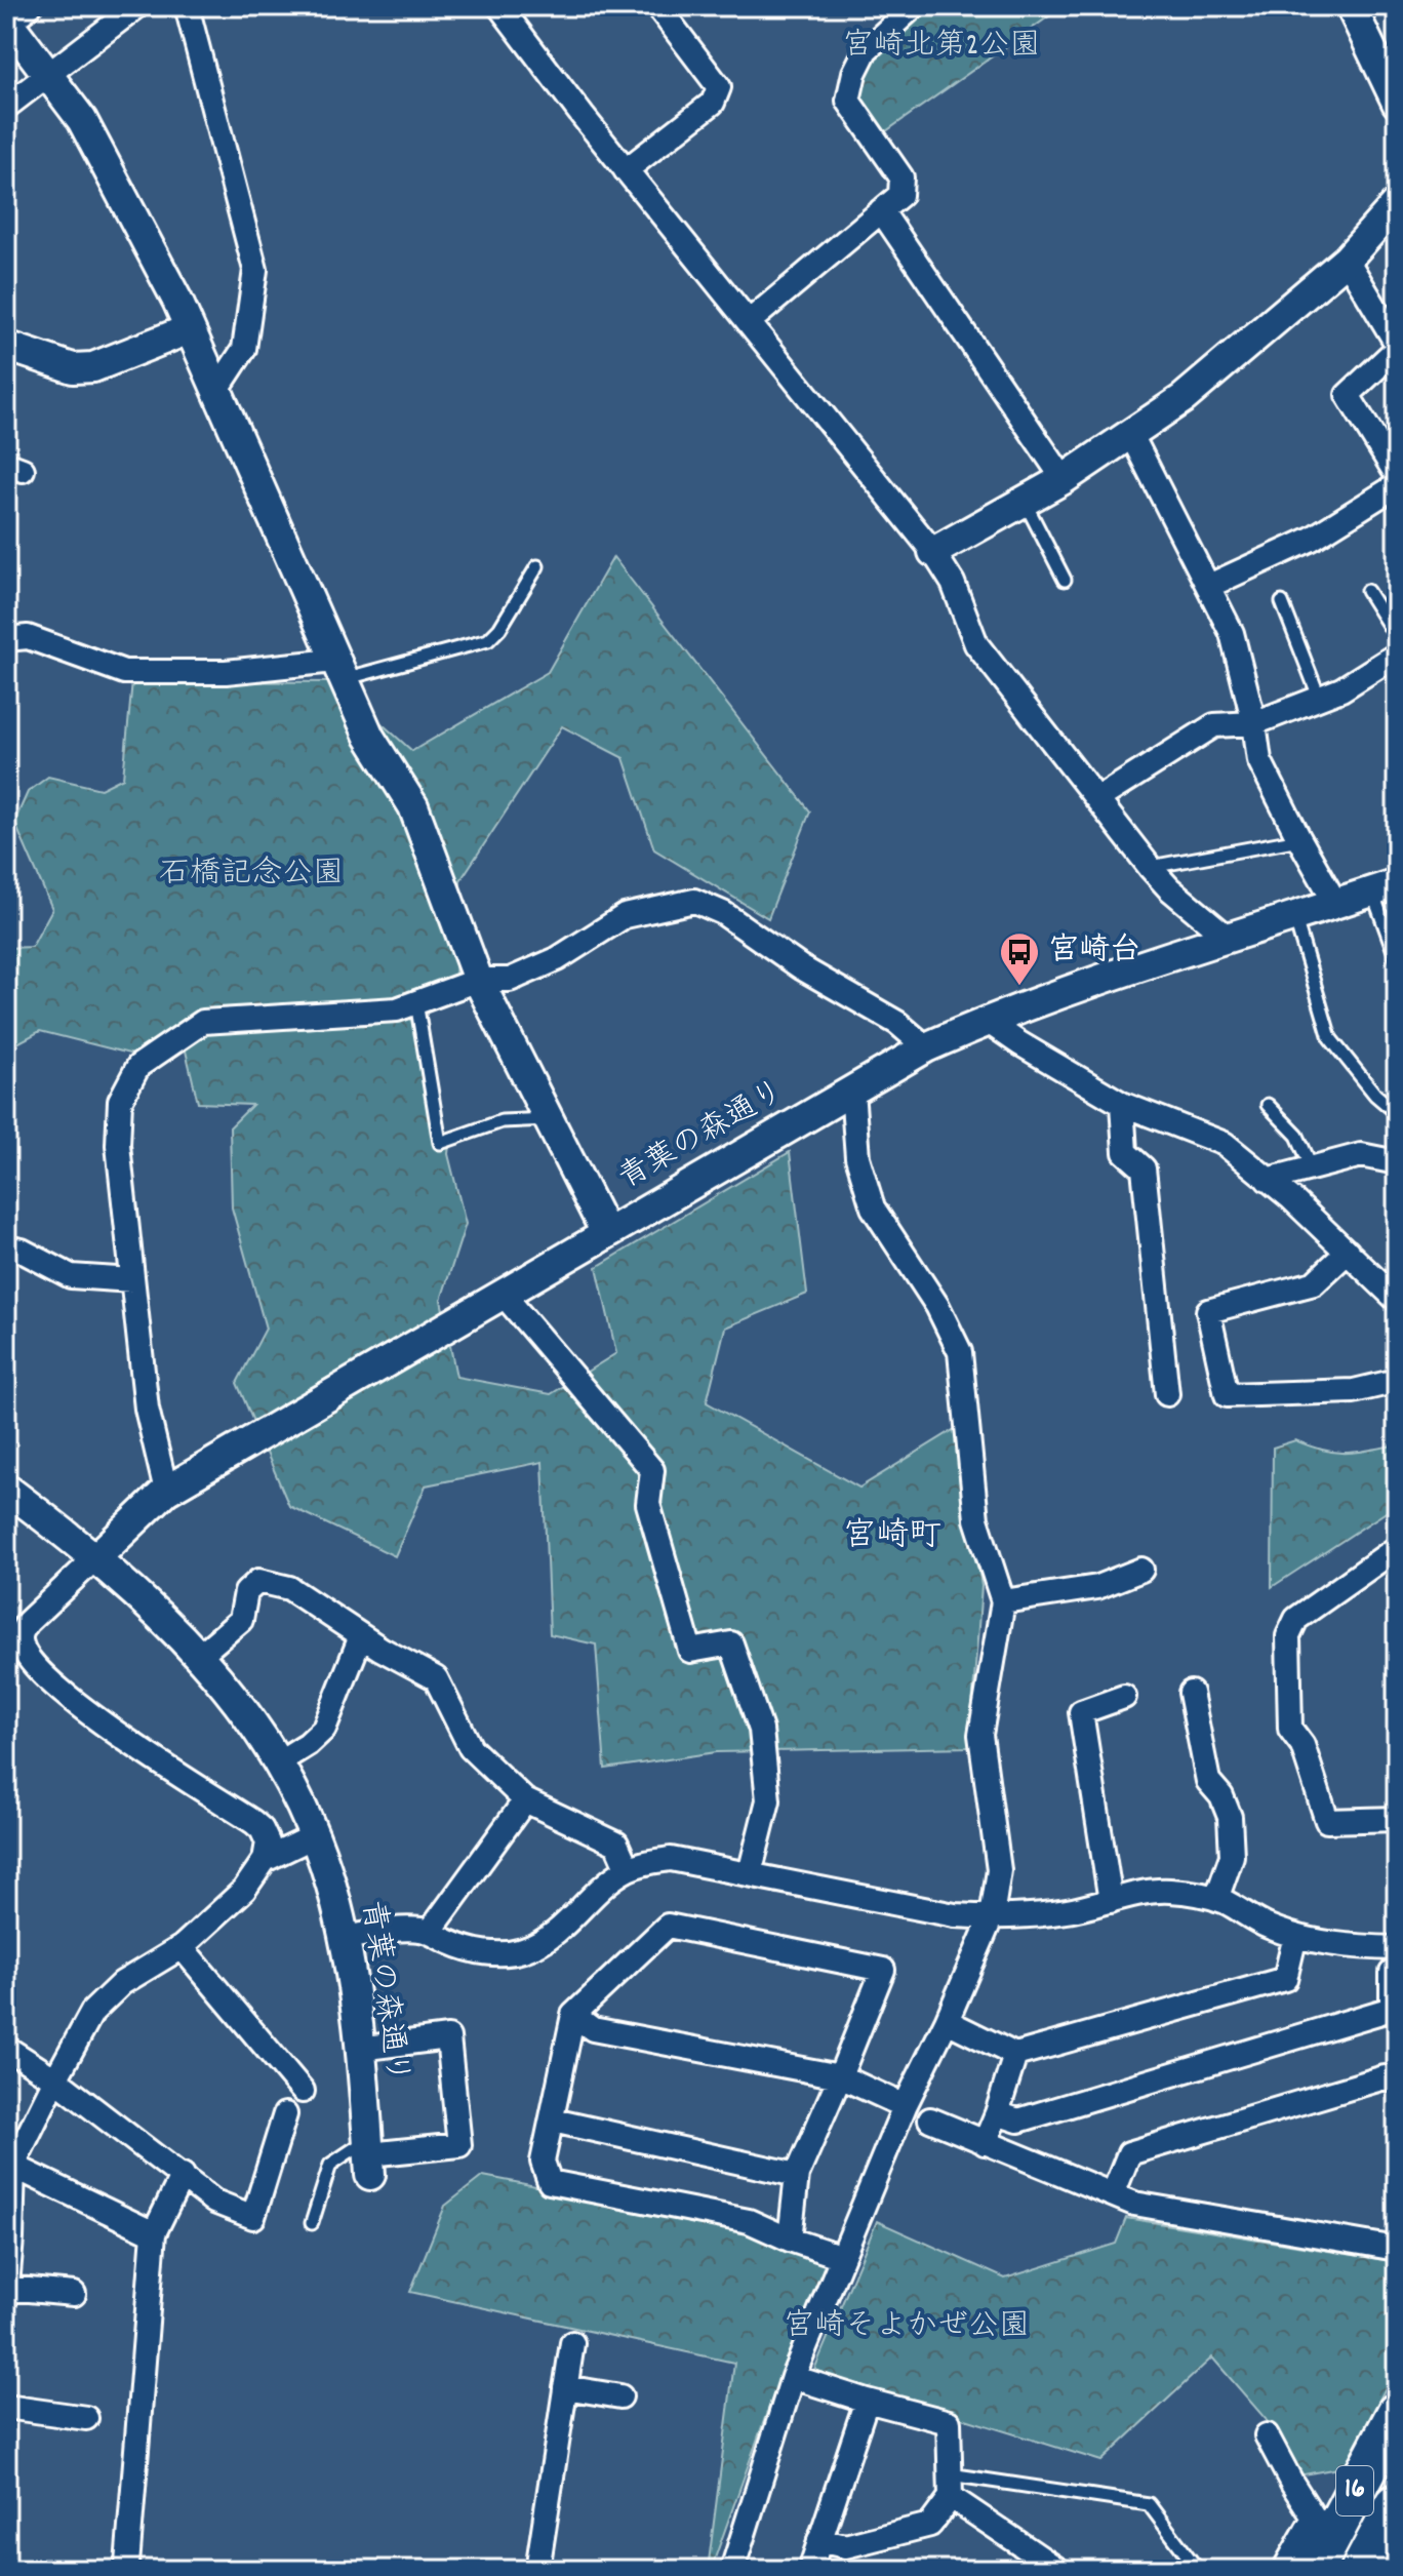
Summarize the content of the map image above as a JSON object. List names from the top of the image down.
{
  "streets": {
    "highway": ["16"],
    "street": ["青葉の森通り"]
  },
  "districts": ["宮崎町"],
  "parks": ["宮崎北第2公園", "石橋記念公園", "宮崎そよかぜ公園"],
  "places": {
    "bus stop": ["宮崎台"]
  }
}
